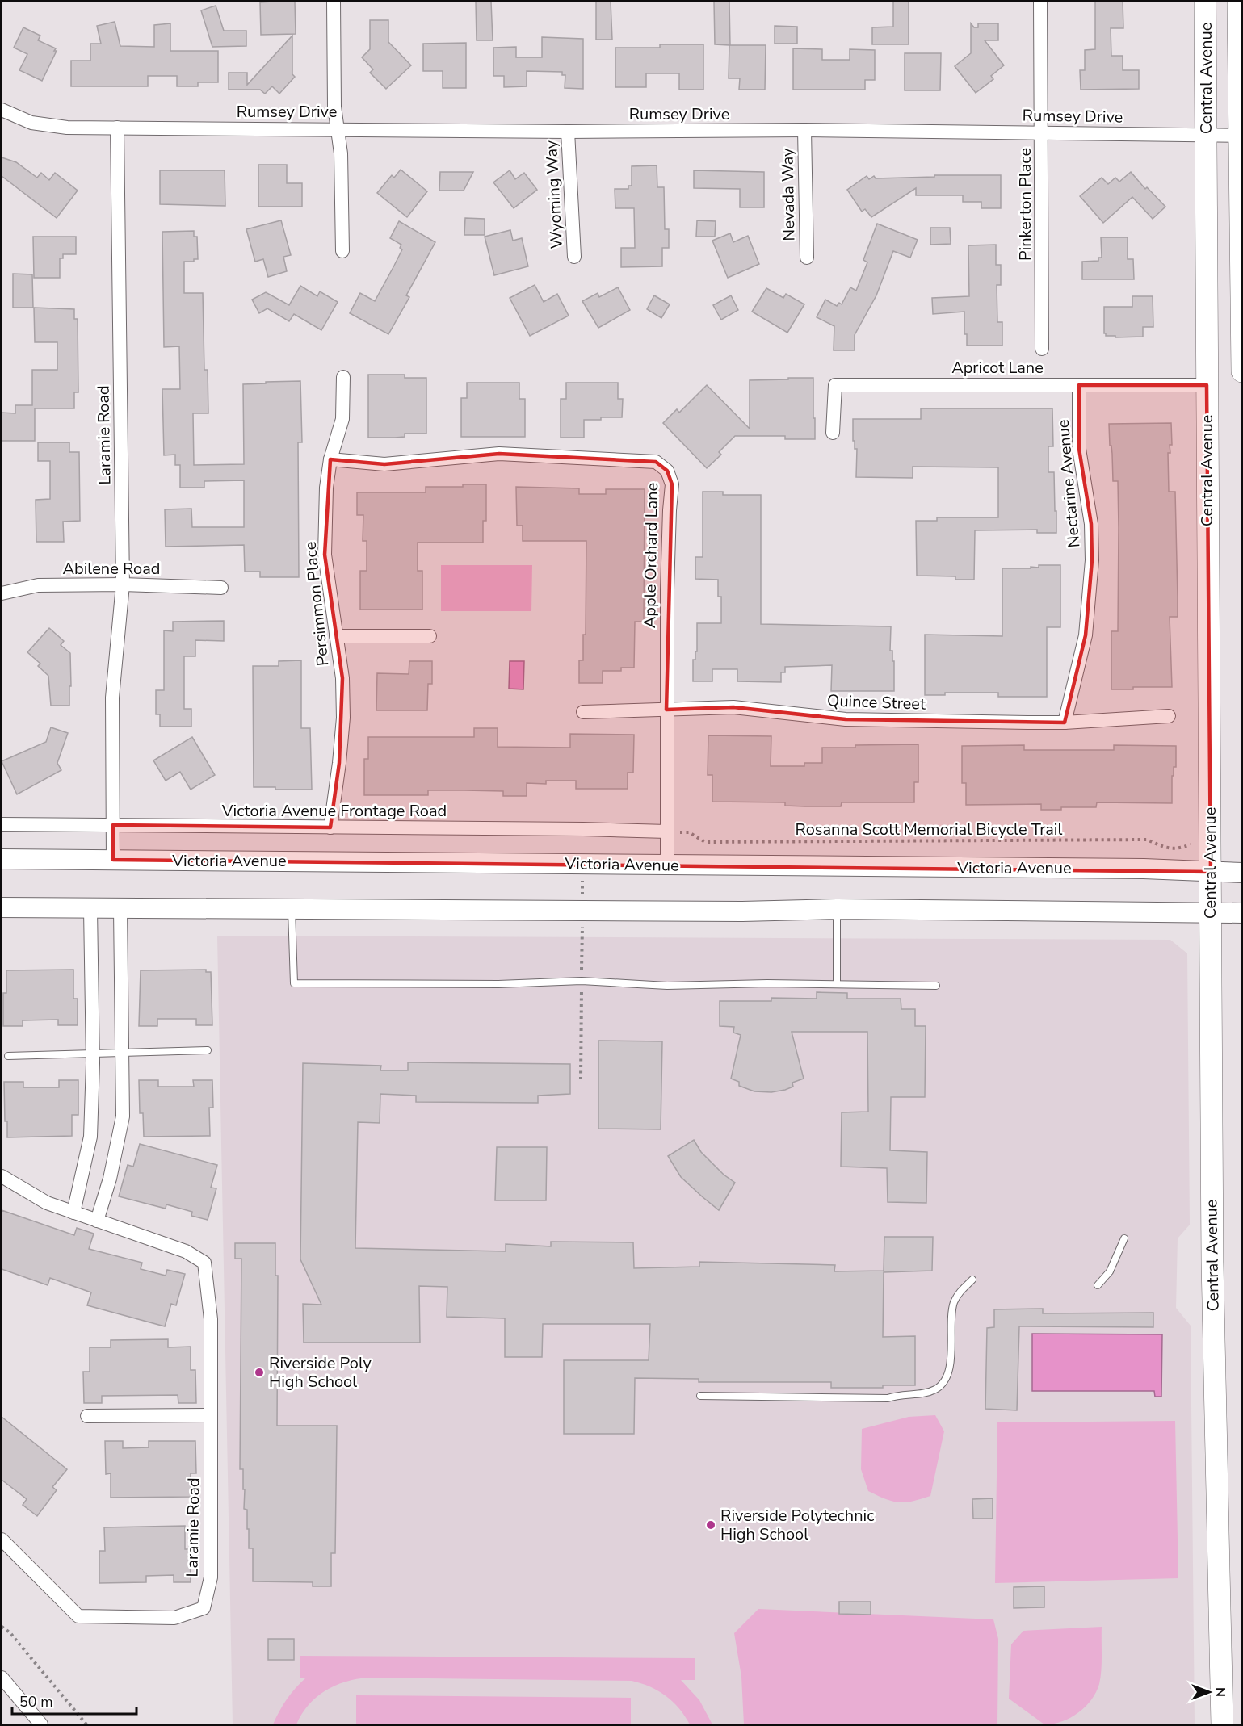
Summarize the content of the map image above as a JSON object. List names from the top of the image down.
{
  "streets": {
    "main road": ["Central Avenue", "Victoria Avenue"],
    "street": [
      "Rumsey Drive",
      "Wyoming Way",
      "Nevada Way",
      "Pinkerton Place",
      "Apricot Lane",
      "Laramie Road",
      "Nectarine Avenue",
      "Apple Orchard Lane",
      "Abilene Road",
      "Persimmon Place",
      "Quince Street",
      "Victoria Avenue Frontage Road"
    ],
    "path": ["Rosanna Scott Memorial Bicycle Trail"]
  },
  "crossings": [
    ["Central Avenue", "Rumsey Drive"],
    ["Central Avenue", "Apricot Lane"],
    ["Central Avenue", "Victoria Avenue"],
    ["Rumsey Drive", "Wyoming Way"],
    ["Rumsey Drive", "Nevada Way"],
    ["Rumsey Drive", "Pinkerton Place"],
    ["Rumsey Drive", "Laramie Road"],
    ["Apricot Lane", "Nectarine Avenue"],
    ["Laramie Road", "Abilene Road"],
    ["Laramie Road", "Victoria Avenue Frontage Road"],
    ["Laramie Road", "Victoria Avenue"],
    ["Nectarine Avenue", "Quince Street"],
    ["Apple Orchard Lane", "Persimmon Place"],
    ["Apple Orchard Lane", "Quince Street"],
    ["Apple Orchard Lane", "Victoria Avenue Frontage Road"],
    ["Apple Orchard Lane", "Rosanna Scott Memorial Bicycle Trail"],
    ["Apple Orchard Lane", "Victoria Avenue"],
    ["Persimmon Place", "Victoria Avenue Frontage Road"],
    ["Victoria Avenue Frontage Road", "Rosanna Scott Memorial Bicycle Trail"]
  ],
  "places": ["Riverside Poly High School", "Riverside Polytechnic High School"],
  "scale_bar": "50 m",
  "north": "right"
}
